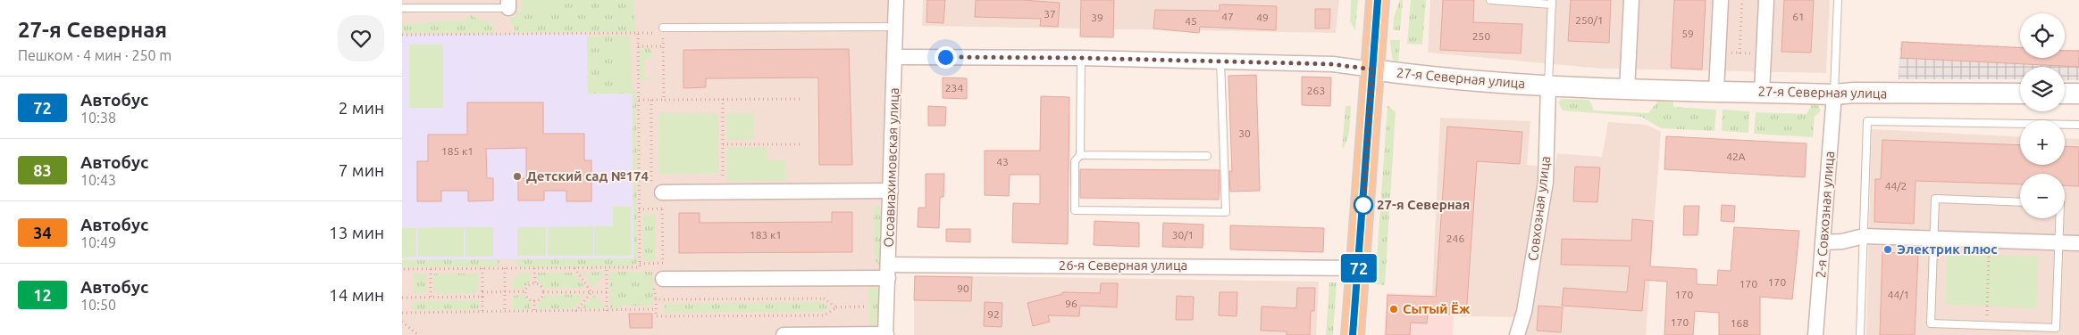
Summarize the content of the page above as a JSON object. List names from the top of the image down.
{
  "streets": {
    "street": [
      "27-я Северная улица",
      "Осоавиахимовская улица",
      "Совхозная улица",
      "2-я Совхозная улица",
      "26-я Северная улица"
    ]
  },
  "crossings": [
    ["27-я Северная улица", "Осоавиахимовская улица"],
    ["27-я Северная улица", "Совхозная улица"],
    ["27-я Северная улица", "2-я Совхозная улица"],
    ["Осоавиахимовская улица", "26-я Северная улица"]
  ],
  "places": [
    "Детский сад №174",
    "27-я Северная",
    "Электрик плюс",
    "Сытый Ёж"
  ],
  "lines": ["bus line 72"],
  "house_numbers": [
    "37",
    "47",
    "61",
    "39",
    "49",
    "250/1",
    "45",
    "59",
    "250",
    "234",
    "263",
    "30",
    "185 к1",
    "42А",
    "43",
    "44/2",
    "183 к1",
    "30/1",
    "246",
    "170",
    "170",
    "90",
    "170",
    "44/1",
    "96",
    "92",
    "170",
    "168"
  ],
  "page": {
    "heading": ["27-я Северная", "Пешком · 4 мин · 250 m"],
    "on_map": "72",
    "map_buttons": ["+", "−"],
    "list": [
      {
        "mark": "72",
        "name": "Автобус",
        "note": "10:38",
        "value": "2 мин"
      },
      {
        "mark": "83",
        "name": "Автобус",
        "note": "10:43",
        "value": "7 мин"
      },
      {
        "mark": "34",
        "name": "Автобус",
        "note": "10:49",
        "value": "13 мин"
      },
      {
        "mark": "12",
        "name": "Автобус",
        "note": "10:50",
        "value": "14 мин"
      }
    ]
  }
}
